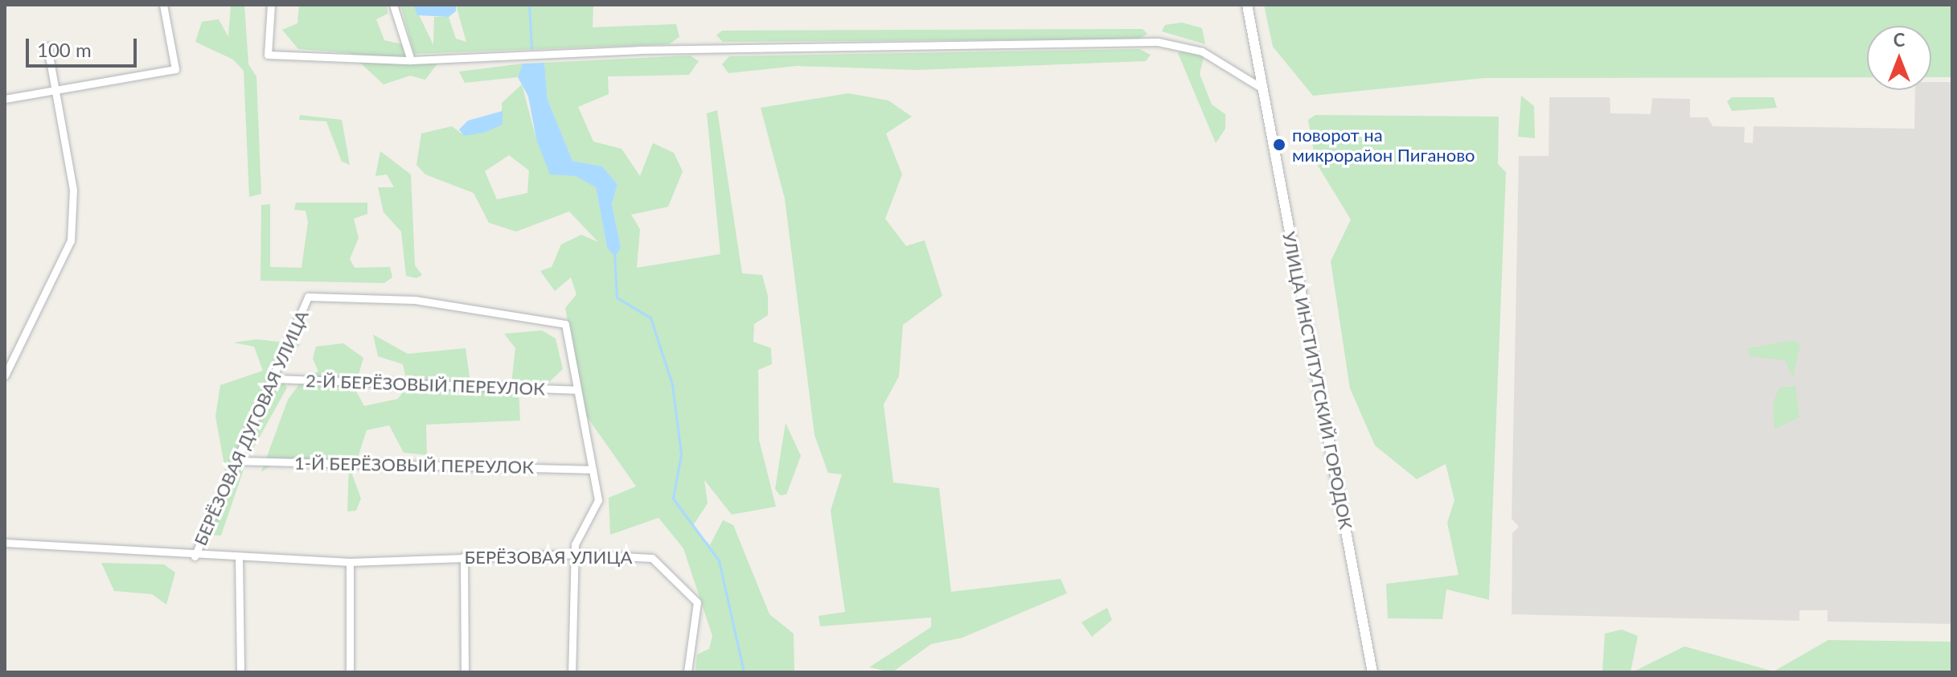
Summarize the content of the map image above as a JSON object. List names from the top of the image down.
{
  "streets": {
    "street": [
      "УЛИЦА ИНСТИТУТСКИЙ ГОРОДОК",
      "2-Й БЕРЁЗОВЫЙ ПЕРЕУЛОК",
      "БЕРЁЗОВАЯ ДУГОВАЯ УЛИЦА",
      "1-Й БЕРЁЗОВЫЙ ПЕРЕУЛОК",
      "БЕРЁЗОВАЯ УЛИЦА"
    ]
  },
  "crossings": [
    ["2-Й БЕРЁЗОВЫЙ ПЕРЕУЛОК", "БЕРЁЗОВАЯ ДУГОВАЯ УЛИЦА"],
    ["БЕРЁЗОВАЯ ДУГОВАЯ УЛИЦА", "1-Й БЕРЁЗОВЫЙ ПЕРЕУЛОК"],
    ["БЕРЁЗОВАЯ ДУГОВАЯ УЛИЦА", "БЕРЁЗОВАЯ УЛИЦА"]
  ],
  "places": ["поворот на микрорайон Пиганово"],
  "scale_bar": "100 m",
  "north": "top"
}
